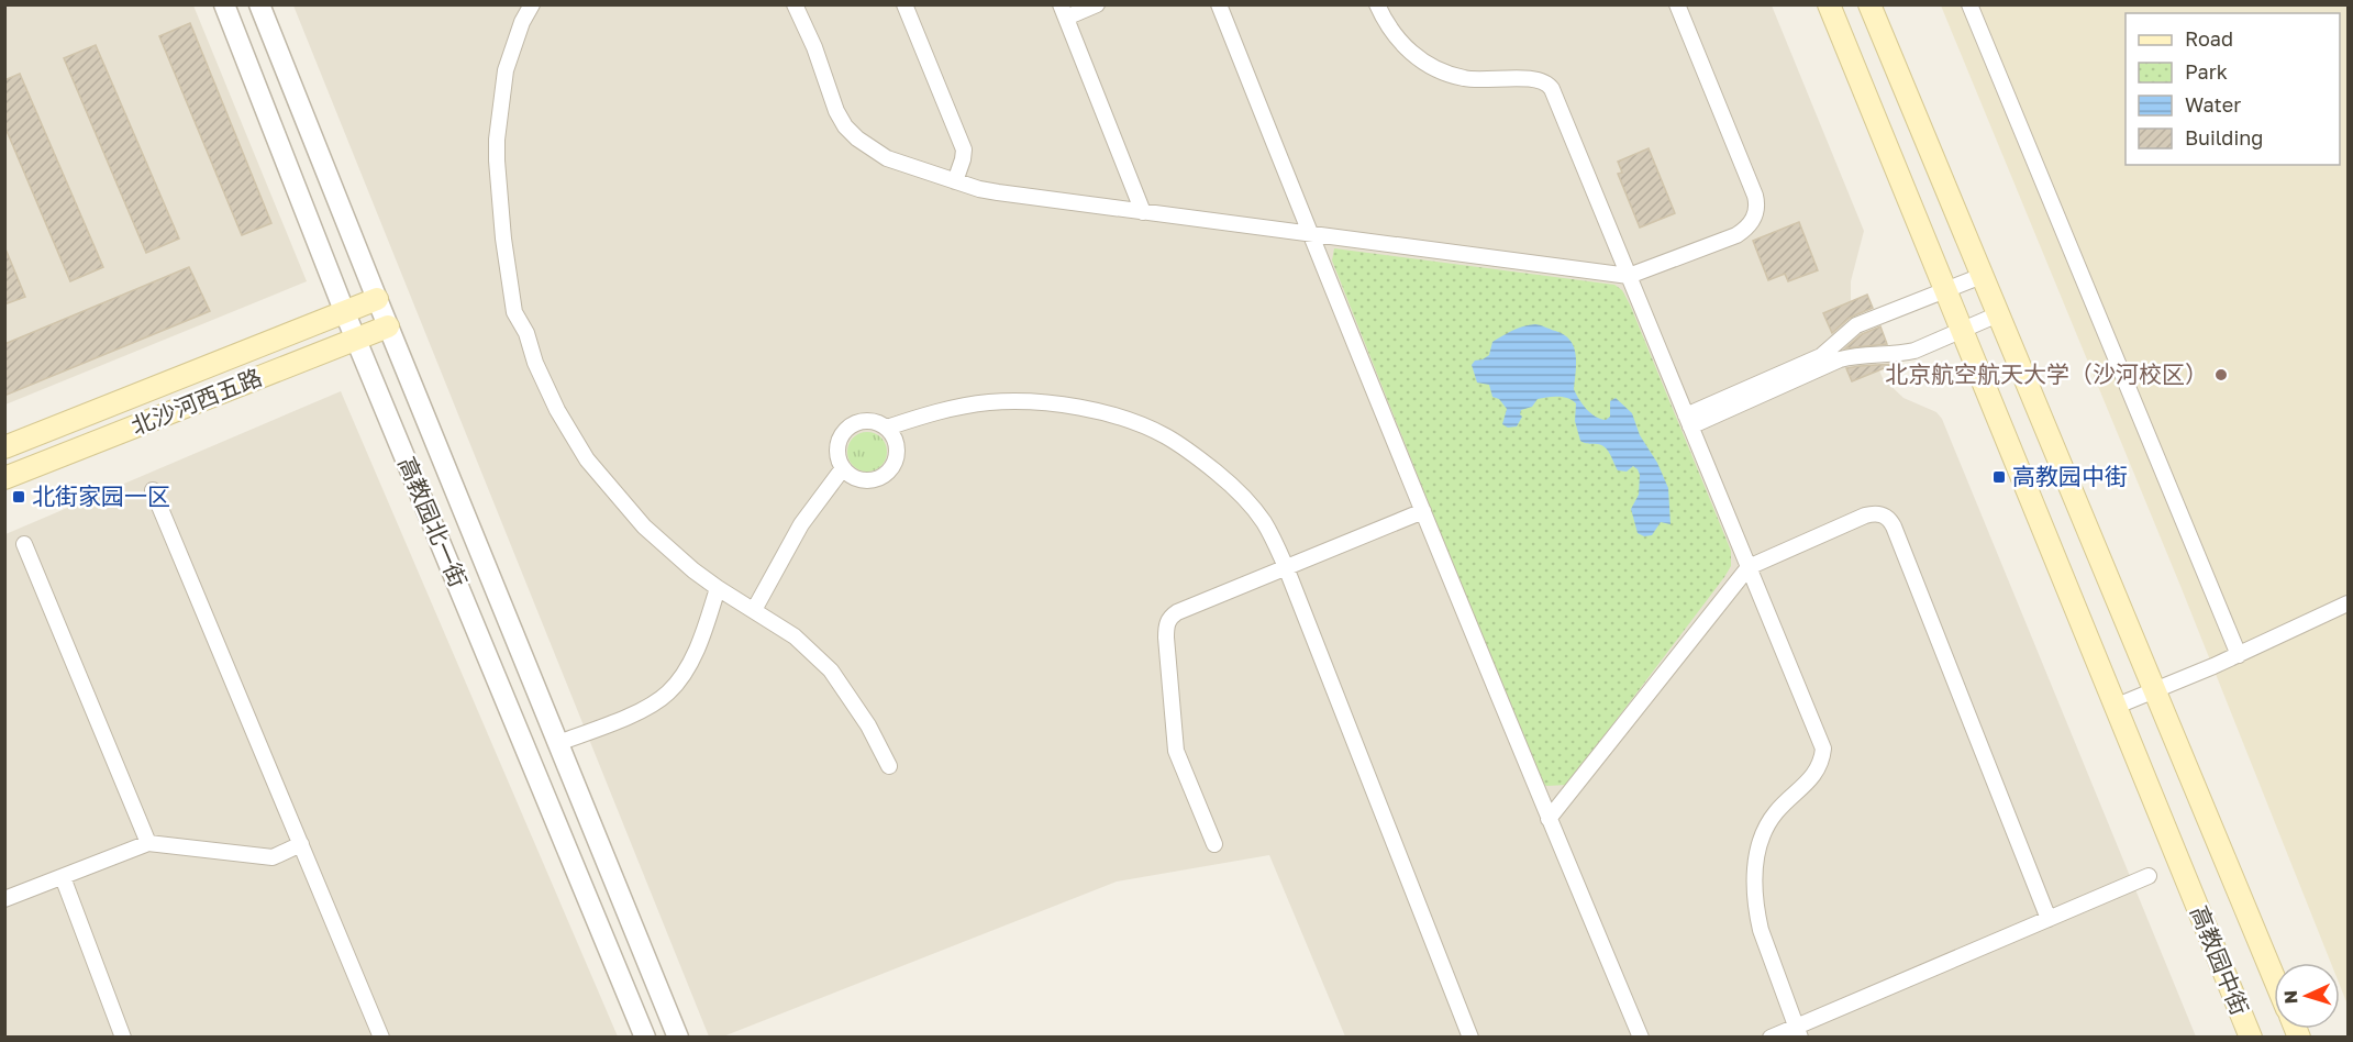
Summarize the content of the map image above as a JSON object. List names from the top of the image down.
{
  "streets": {
    "main road": ["北沙河西五路", "高教园中街"],
    "street": ["高教园北一街"]
  },
  "crossings": [
    ["北沙河西五路", "高教园北一街"]
  ],
  "places": {
    "other": ["北京航空航天大学（沙河校区）"],
    "transit": ["高教园中街", "北街家园一区"]
  },
  "legend": [
    "Road",
    "Park",
    "Water",
    "Building"
  ],
  "north": "left"
}
